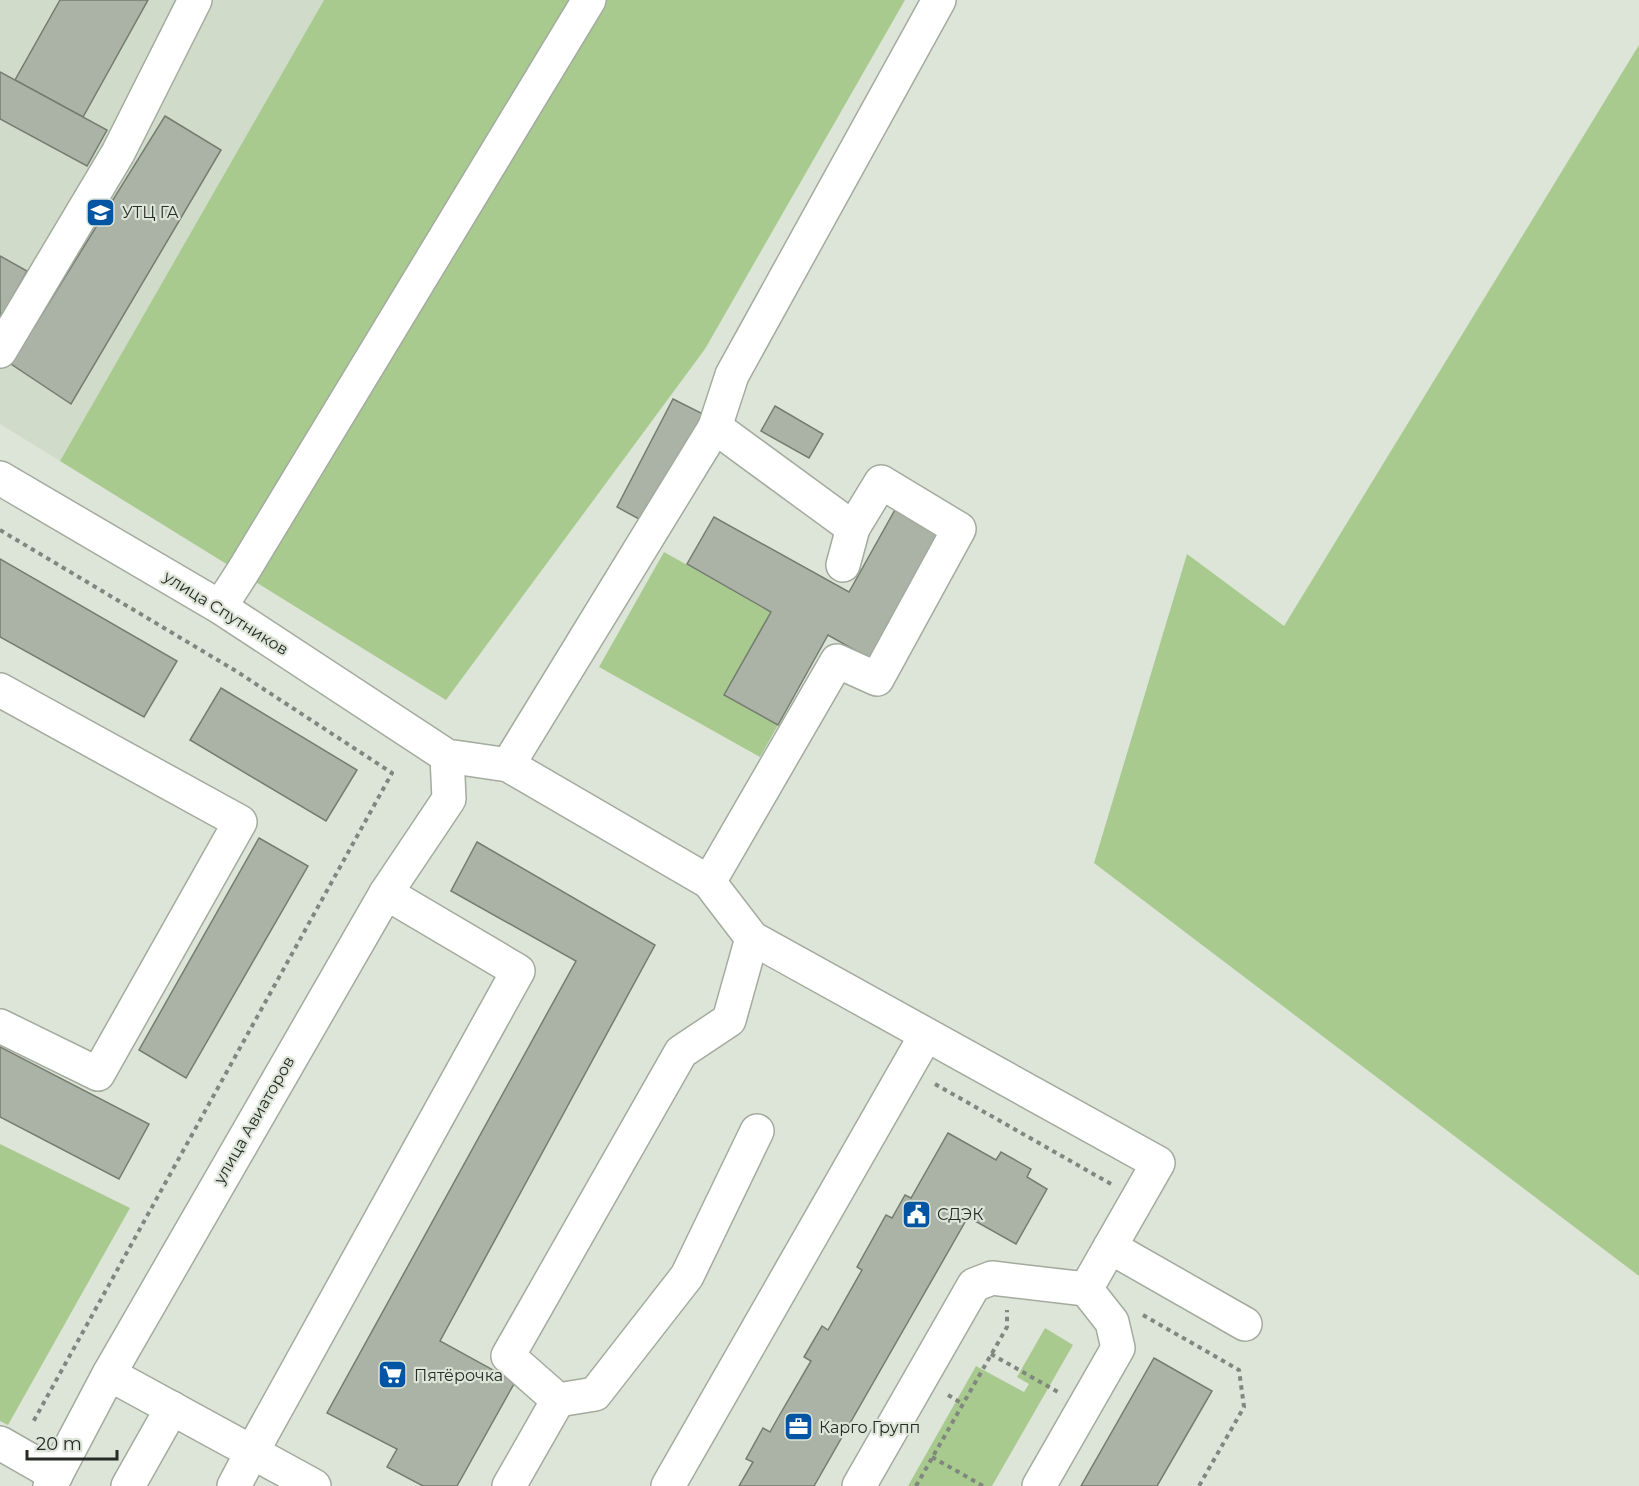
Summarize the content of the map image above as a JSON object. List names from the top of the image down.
{
  "streets": {
    "street": ["улица Спутников", "улица Авиаторов"]
  },
  "crossings": [
    ["улица Спутников", "улица Авиаторов"]
  ],
  "places": {
    "school or university": ["УТЦ ГА"],
    "public building": ["СДЭК"],
    "supermarket": ["Пятёрочка"],
    "office": ["Карго Групп"]
  },
  "scale_bar": "20 m"
}
